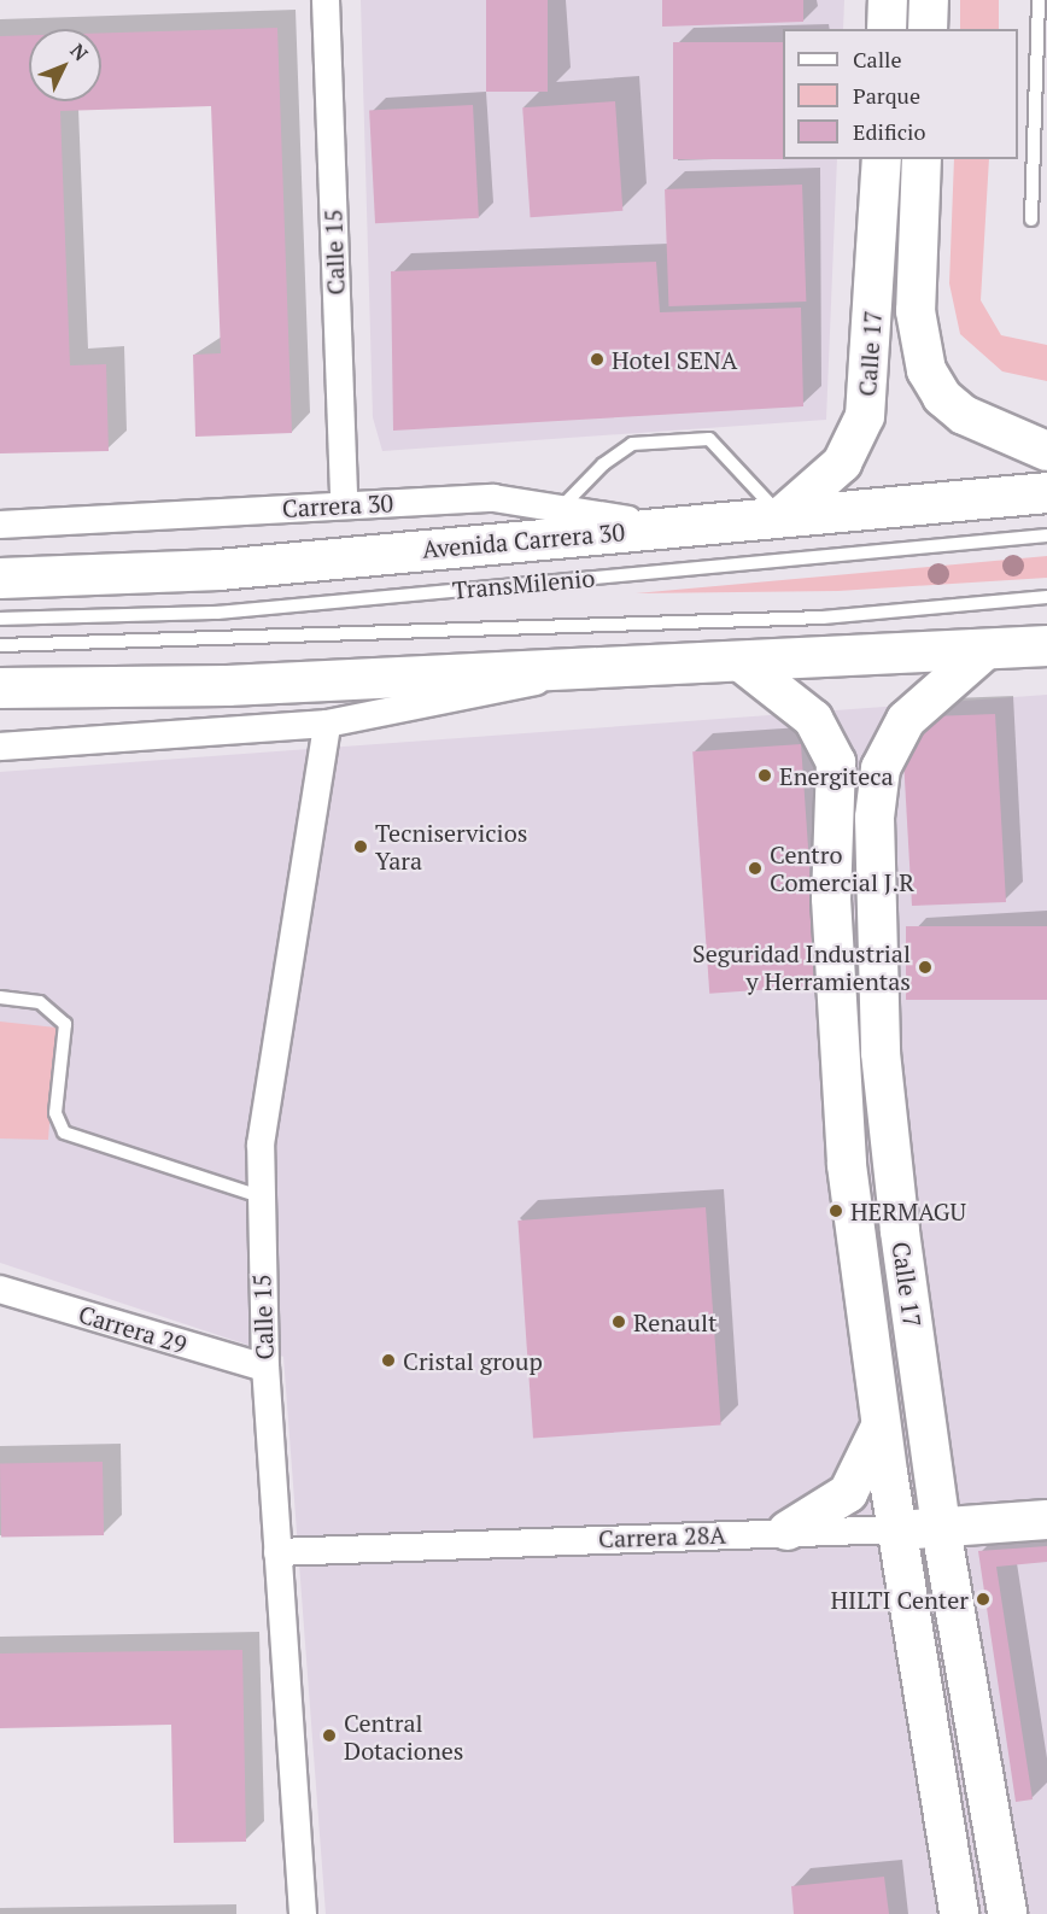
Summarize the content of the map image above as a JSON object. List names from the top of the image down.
{
  "streets": {
    "highway": ["Avenida Carrera 30"],
    "street": [
      "Calle 15",
      "Calle 17",
      "Carrera 30",
      "Carrera 29",
      "Carrera 28A"
    ],
    "lane": ["TransMilenio"]
  },
  "crossings": [
    ["Calle 15", "Carrera 30"],
    ["Calle 15", "Carrera 29"],
    ["Calle 15", "Carrera 28A"],
    ["Calle 17", "Avenida Carrera 30"],
    ["Calle 17", "Carrera 28A"],
    ["Carrera 30", "Avenida Carrera 30"]
  ],
  "places": [
    "Hotel SENA",
    "Energiteca",
    "Tecniservicios Yara",
    "Centro Comercial J.R",
    "Seguridad Industrial y Herramientas",
    "HERMAGU",
    "Renault",
    "Cristal group",
    "HILTI Center",
    "Central Dotaciones"
  ],
  "legend": ["Calle", "Parque", "Edificio"],
  "north": "top right"
}
